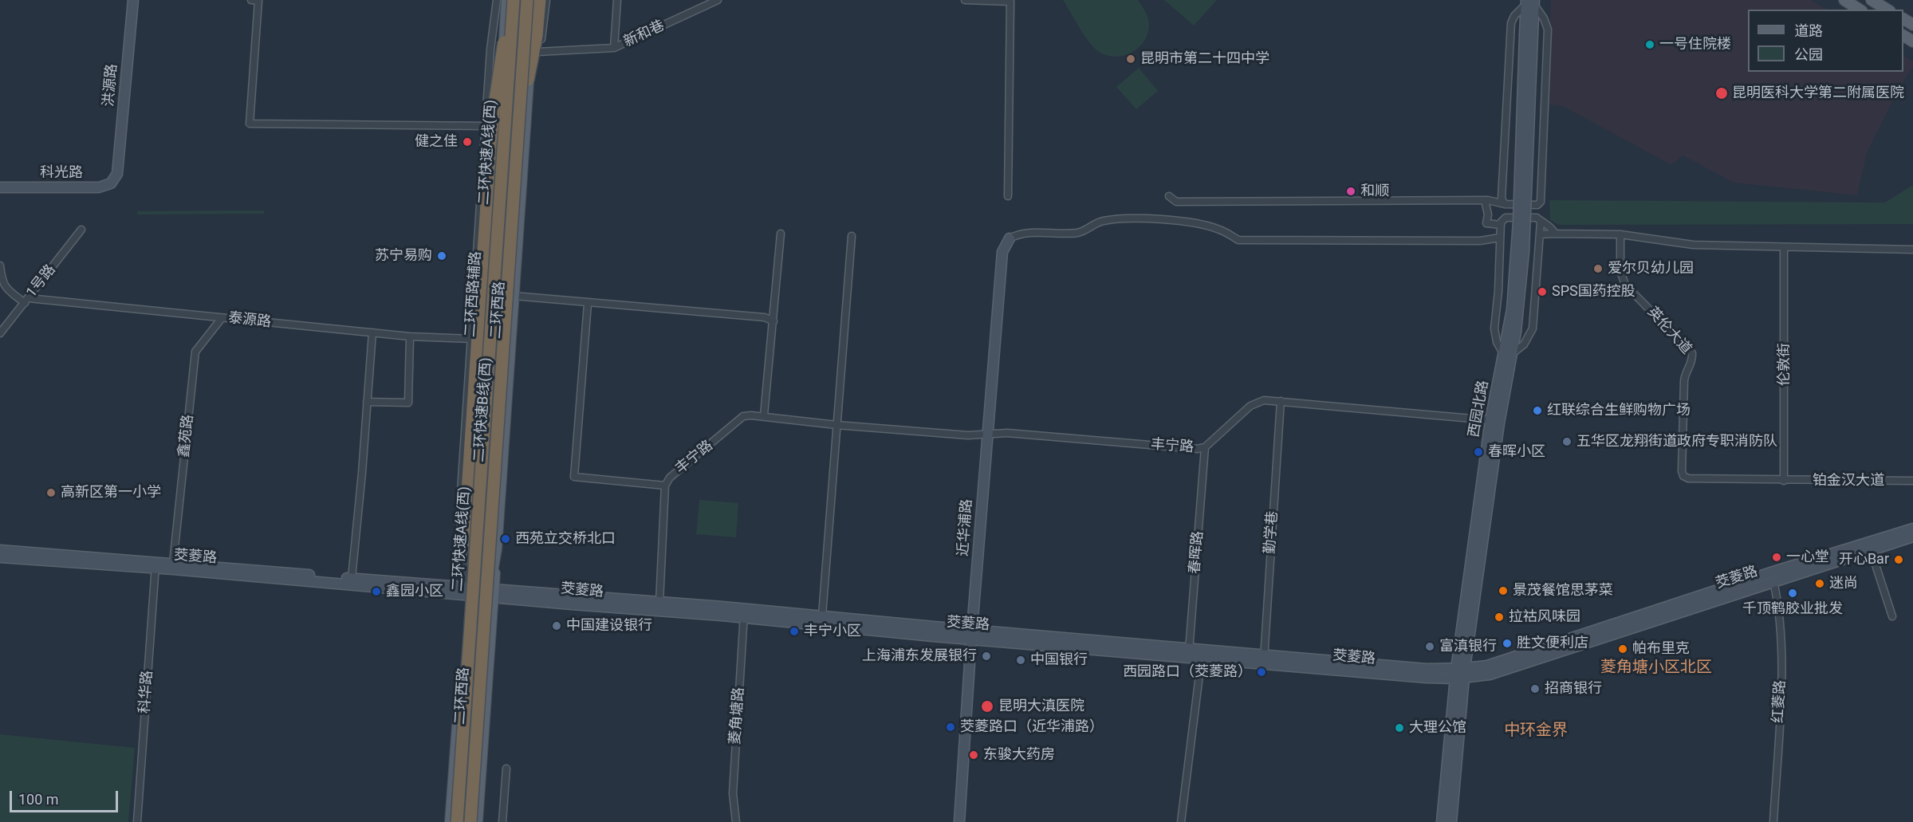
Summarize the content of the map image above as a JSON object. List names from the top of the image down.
{
  "streets": {
    "highway": ["二环快速A线(西)", "二环快速B线(西)"],
    "main road": ["二环西路"],
    "street": [
      "新和巷",
      "洪源路",
      "科光路",
      "1号路",
      "二环西路辅路",
      "泰源路",
      "英伦大道",
      "伦敦街",
      "西园北路",
      "鑫苑路",
      "丰宁路",
      "铂金汉大道",
      "近华浦路",
      "勤学巷",
      "春晖路",
      "茭菱路",
      "科华路",
      "红菱路",
      "菱角塘路"
    ]
  },
  "crossings": [
    ["洪源路", "科光路"],
    ["二环快速A线(西)", "二环西路"],
    ["1号路", "泰源路"],
    ["二环西路辅路", "二环西路"],
    ["二环西路辅路", "泰源路"],
    ["二环西路辅路", "茭菱路"],
    ["二环西路", "二环快速B线(西)"],
    ["二环西路", "茭菱路"],
    ["泰源路", "鑫苑路"],
    ["英伦大道", "伦敦街"],
    ["英伦大道", "铂金汉大道"],
    ["伦敦街", "铂金汉大道"],
    ["西园北路", "丰宁路"],
    ["西园北路", "茭菱路"],
    ["鑫苑路", "茭菱路"],
    ["丰宁路", "近华浦路"],
    ["丰宁路", "勤学巷"],
    ["丰宁路", "春晖路"],
    ["丰宁路", "茭菱路"],
    ["近华浦路", "茭菱路"],
    ["勤学巷", "茭菱路"],
    ["春晖路", "茭菱路"],
    ["茭菱路", "科华路"],
    ["茭菱路", "红菱路"],
    ["茭菱路", "菱角塘路"]
  ],
  "districts": ["菱角塘小区北区", "中环金界"],
  "places": [
    "一号住院楼",
    "昆明市第二十四中学",
    "昆明医科大学第二附属医院",
    "健之佳",
    "和顺",
    "苏宁易购",
    "爱尔贝幼儿园",
    "SPS国药控股",
    "红联综合生鲜购物广场",
    "五华区龙翔街道政府专职消防队",
    "春晖小区",
    "高新区第一小学",
    "西苑立交桥北口",
    "一心堂",
    "开心Bar",
    "迷尚",
    "景茂餐馆思茅菜",
    "鑫园小区",
    "千顶鹤胶业批发",
    "拉祜风味园",
    "中国建设银行",
    "丰宁小区",
    "胜文便利店",
    "富滇银行",
    "帕布里克",
    "上海浦东发展银行",
    "中国银行",
    "西园路口（茭菱路）",
    "招商银行",
    "昆明大滇医院",
    "茭菱路口（近华浦路）",
    "大理公馆",
    "东骏大药房"
  ],
  "legend": ["道路", "公园"],
  "scale_bar": "100 m"
}
